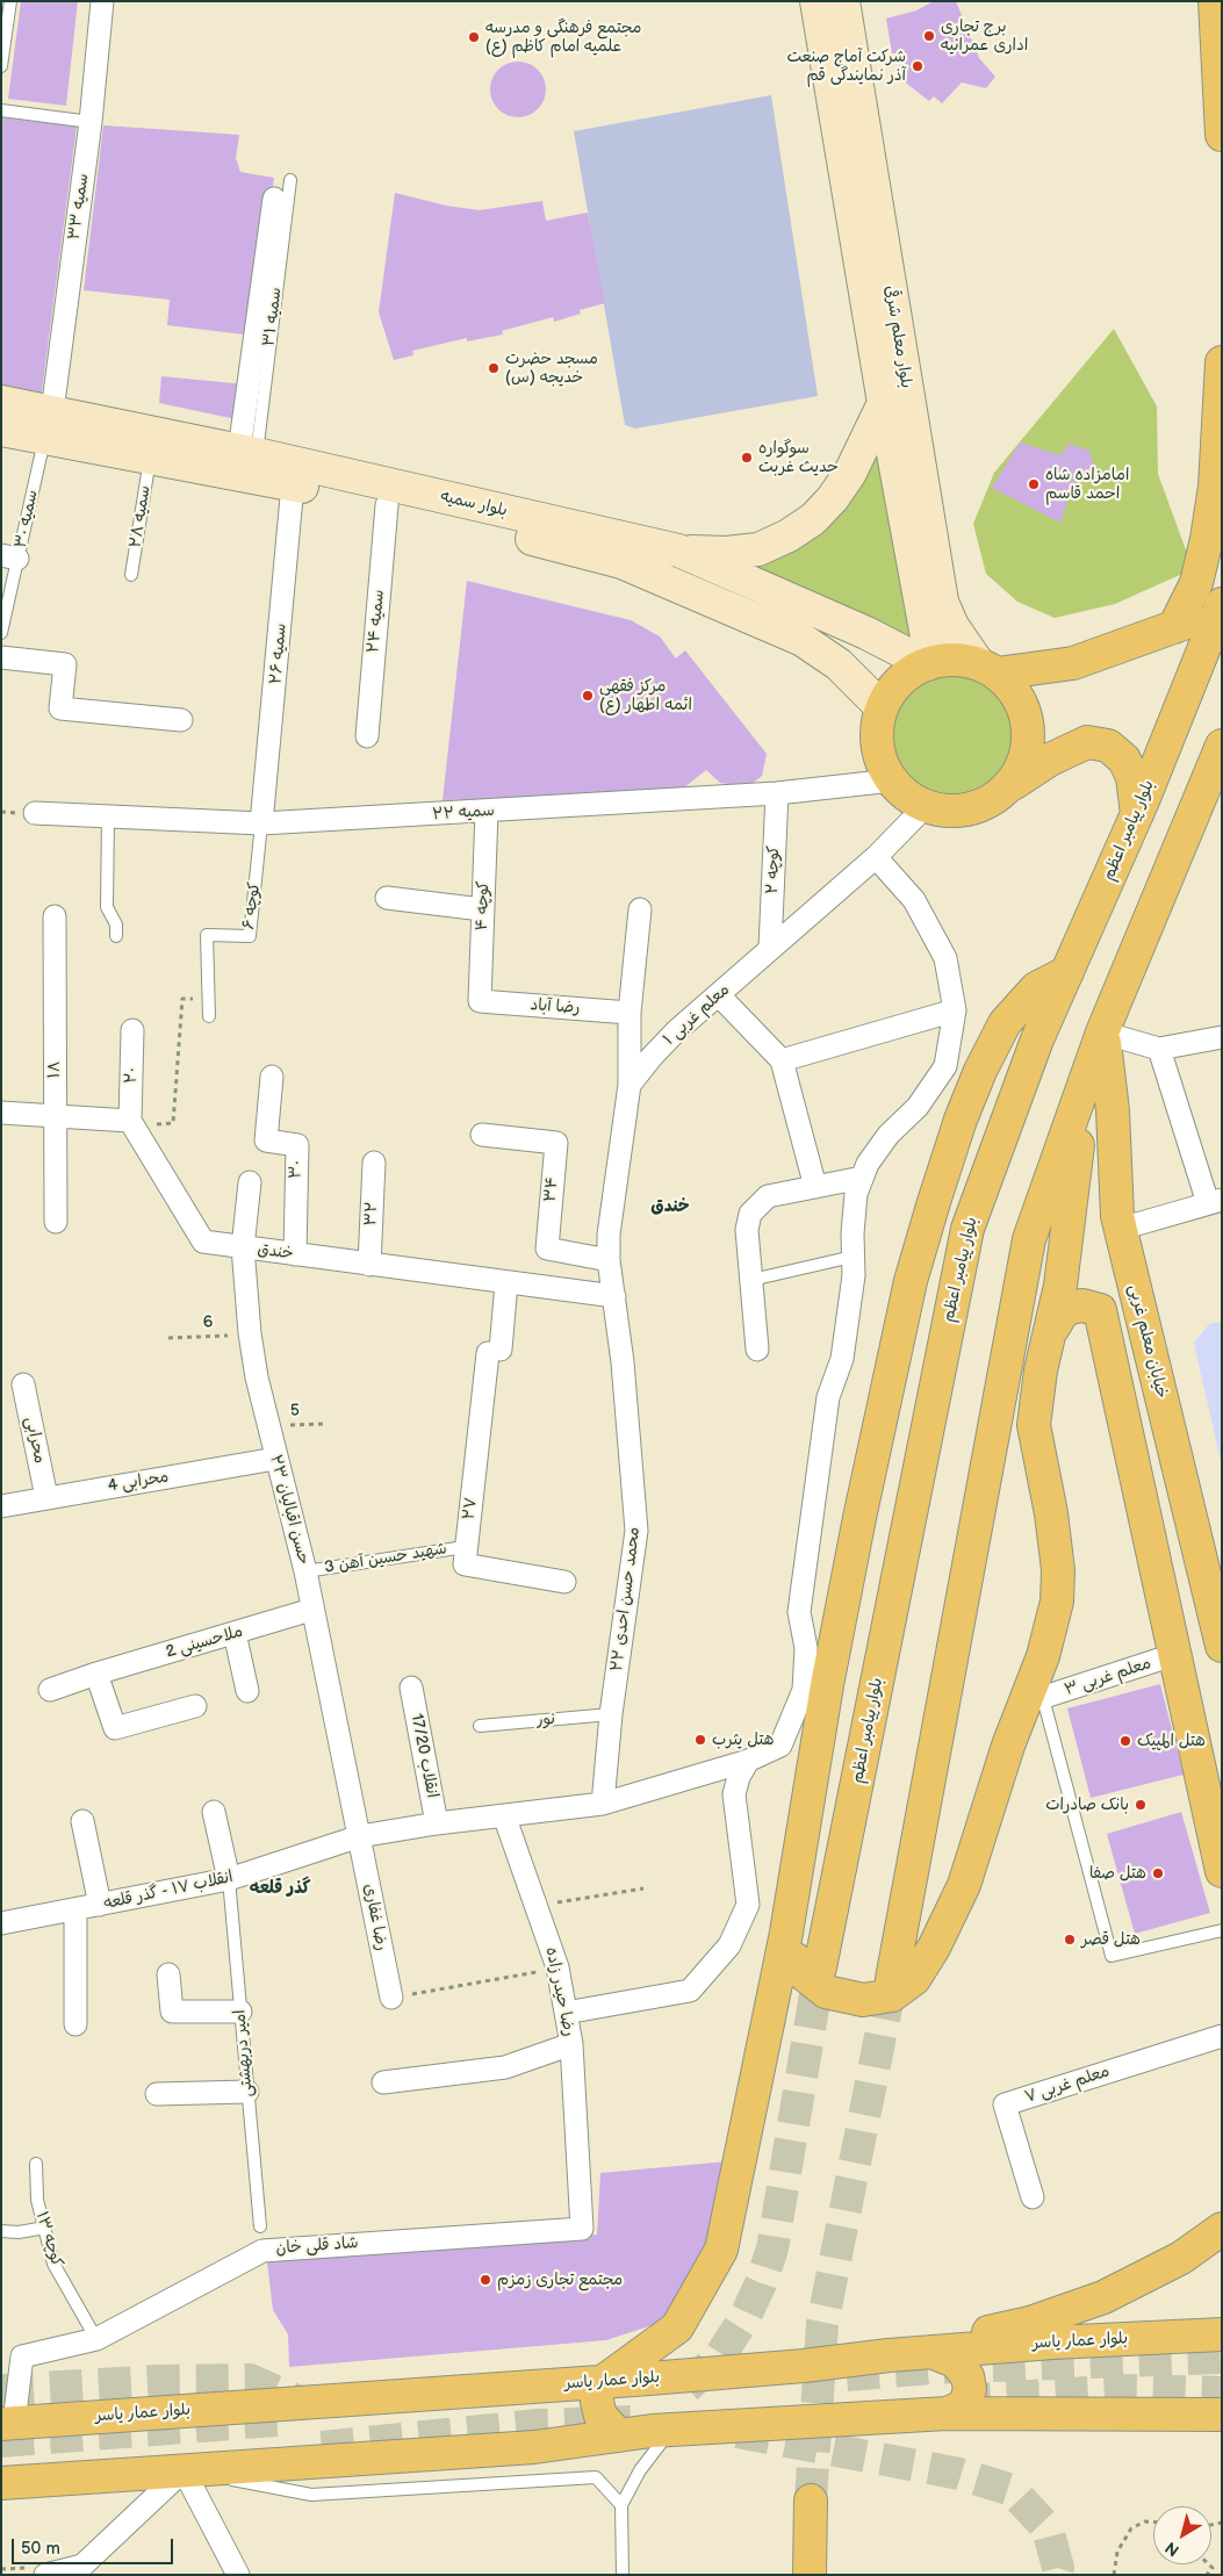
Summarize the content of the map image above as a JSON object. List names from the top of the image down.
{
  "streets": {
    "main road": [
      "بلوار معلم شرقی",
      "بلوار سمیه",
      "بلوار پیامبر اعظم",
      "خیابان معلم غربی",
      "بلوار عمار یاسر"
    ],
    "street": [
      "سمیه ۳۳",
      "سمیه ۳۱",
      "سمیه ۲۴",
      "سمیه ۲۶",
      "سمیه ۲۲",
      "کوچه ۲",
      "کوچه ۴",
      "رضا آباد",
      "معلم غربی ۱",
      "۱۸",
      "۲۰",
      "۳۰",
      "۳۴",
      "۳۲",
      "خندق",
      "محرابی",
      "محرابی 4",
      "۲۷",
      "۲۳ حسن اقبالیان",
      "۲۲ محمد حسن احدی",
      "ملاحسینی 2",
      "معلم غربی ۳",
      "انقلاب 17/20",
      "انقلاب ۱۷ - گذر قلعه",
      "رضا غفاری",
      "رضا حیدر زاده",
      "معلم غربی ۷",
      "شاد قلی خان"
    ],
    "lane": [
      "سمیه ۲۸",
      "سمیه ۳۰",
      "کوچه ۶",
      "شهید حسین آهن 3",
      "نور",
      "امیر دربهشتی",
      "کوچه ۱۳"
    ],
    "path": ["6", "5"]
  },
  "crossings": [
    ["سمیه ۳۳", "بلوار سمیه"],
    ["سمیه ۳۳", "سمیه ۳۰"],
    ["سمیه ۳۱", "بلوار سمیه"],
    ["بلوار معلم شرقی", "بلوار سمیه"],
    ["بلوار معلم شرقی", "سمیه ۲۲"],
    ["بلوار معلم شرقی", "معلم غربی ۱"],
    ["بلوار سمیه", "سمیه ۲۸"],
    ["بلوار سمیه", "سمیه ۳۰"],
    ["بلوار سمیه", "سمیه ۲۴"],
    ["بلوار سمیه", "سمیه ۲۶"],
    ["بلوار سمیه", "سمیه ۲۲"],
    ["بلوار سمیه", "معلم غربی ۱"],
    ["سمیه ۲۶", "سمیه ۲۲"],
    ["سمیه ۲۶", "کوچه ۶"],
    ["سمیه ۲۲", "کوچه ۲"],
    ["سمیه ۲۲", "کوچه ۶"],
    ["سمیه ۲۲", "کوچه ۴"],
    ["سمیه ۲۲", "معلم غربی ۱"],
    ["کوچه ۲", "معلم غربی ۱"],
    ["کوچه ۴", "رضا آباد"],
    ["۲۰", "خندق"],
    ["۳۰", "خندق"],
    ["۳۲", "خندق"],
    ["خندق", "۲۷"],
    ["خندق", "۲۳ حسن اقبالیان"],
    ["خندق", "۲۲ محمد حسن احدی"],
    ["6", "۲۳ حسن اقبالیان"],
    ["5", "۲۳ حسن اقبالیان"],
    ["محرابی", "محرابی 4"],
    ["محرابی 4", "۲۳ حسن اقبالیان"],
    ["۲۷", "شهید حسین آهن 3"],
    ["۲۳ حسن اقبالیان", "شهید حسین آهن 3"],
    ["۲۳ حسن اقبالیان", "ملاحسینی 2"],
    ["۲۳ حسن اقبالیان", "انقلاب ۱۷ - گذر قلعه"],
    ["۲۳ حسن اقبالیان", "رضا غفاری"],
    ["۲۲ محمد حسن احدی", "نور"],
    ["انقلاب 17/20", "انقلاب ۱۷ - گذر قلعه"],
    ["انقلاب ۱۷ - گذر قلعه", "رضا غفاری"],
    ["انقلاب ۱۷ - گذر قلعه", "رضا حیدر زاده"],
    ["انقلاب ۱۷ - گذر قلعه", "امیر دربهشتی"],
    ["رضا حیدر زاده", "شاد قلی خان"],
    ["کوچه ۱۳", "شاد قلی خان"],
    ["شاد قلی خان", "بلوار عمار یاسر"]
  ],
  "districts": ["خندق", "گذر قلعه"],
  "places": [
    "برج تجاری اداری عمرانیه",
    "مجتمع فرهنگی و مدرسه علمیه امام کاظم (ع)",
    "شرکت آماج صنعت آذر نمایندگی قم",
    "مسجد حضرت خدیجه (س)",
    "سوگواره حدیث غربت",
    "امامزاده شاه احمد قاسم",
    "مرکز فقهی ائمه اطهار (ع)",
    "هتل یثرب",
    "هتل المپیک",
    "بانک صادرات",
    "هتل صفا",
    "هتل قصر",
    "مجتمع تجاری زمزم"
  ],
  "scale_bar": "50 m",
  "north": "bottom left"
}
